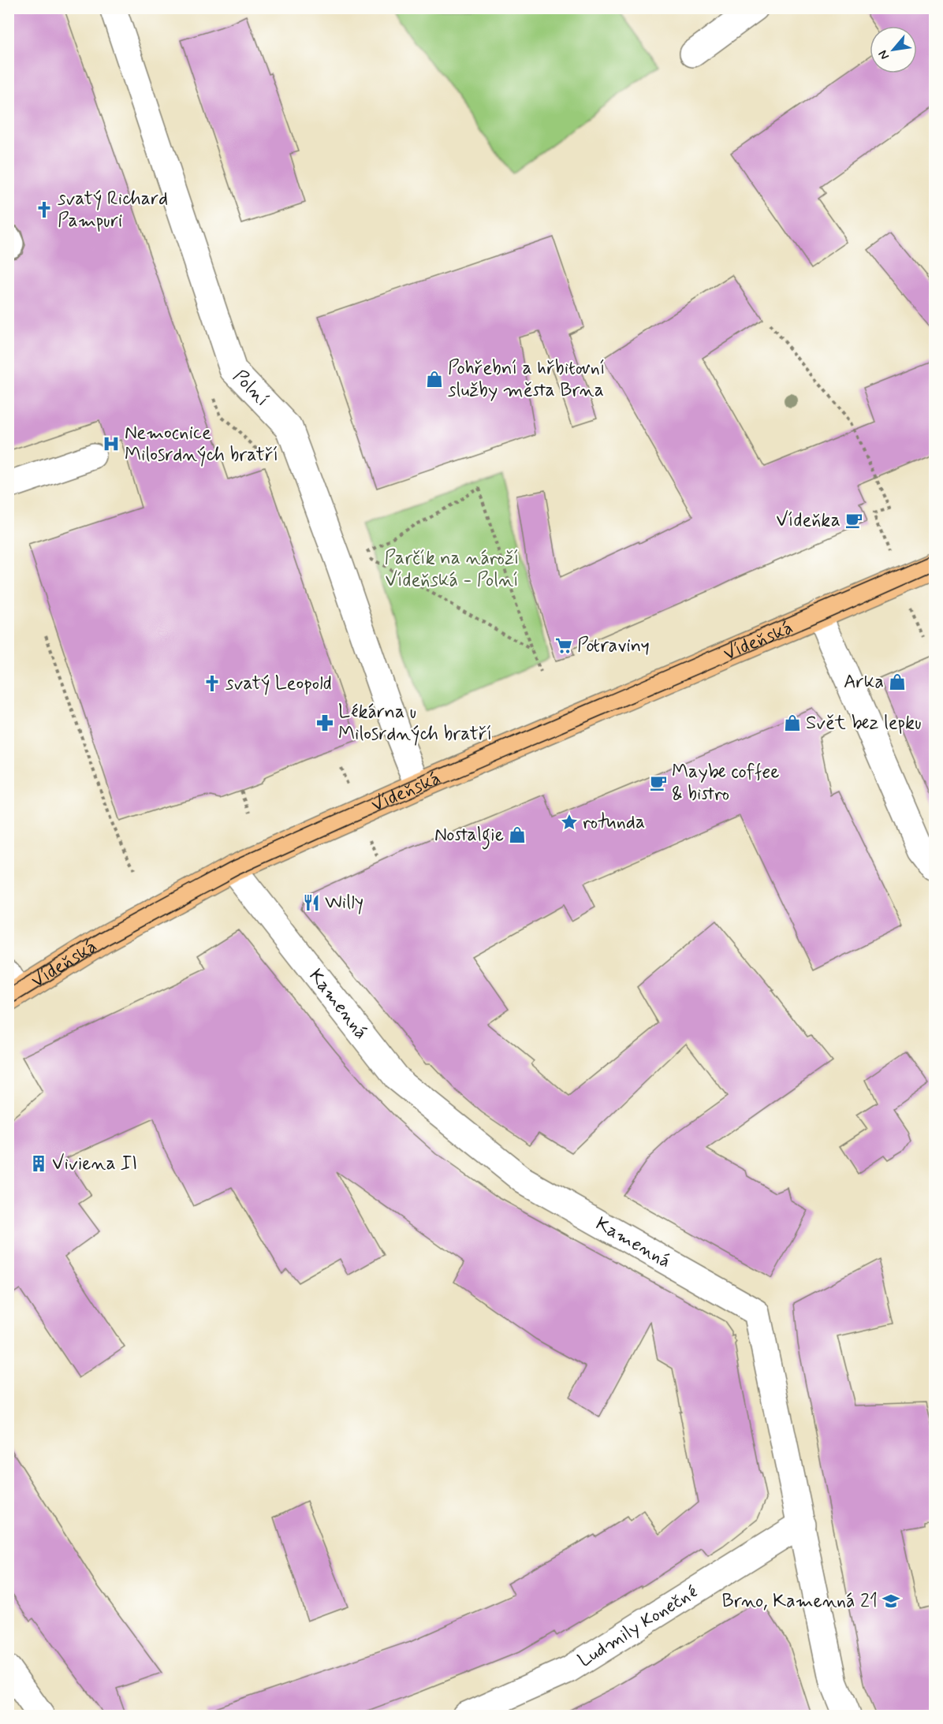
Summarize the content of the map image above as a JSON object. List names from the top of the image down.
{
  "streets": {
    "main road": ["Vídeňská"],
    "street": ["Polní", "Kamenná", "Ludmily Konečné"]
  },
  "crossings": [
    ["Polní", "Vídeňská"],
    ["Vídeňská", "Kamenná"],
    ["Kamenná", "Ludmily Konečné"]
  ],
  "parks": ["Parčík na nároží Vídeňská - Polní"],
  "places": {
    "church": ["svatý Richard Pampuri", "svatý Leopold"],
    "shop": [
      "Pohřební a hřbitovní služby města Brna",
      "Arka",
      "Svět bez lepku",
      "Nostalgie"
    ],
    "hospital": ["Nemocnice Milosrdných bratří"],
    "cafe": ["Vídeňka", "Maybe coffee & bistro"],
    "supermarket": ["Potraviny"],
    "pharmacy": ["Lékárna u Milosrdných bratří"],
    "place": ["rotunda"],
    "restaurant": ["Willy"],
    "building": ["Viviena II"],
    "school or university": ["Brno, Kamenná 21"]
  },
  "north": "bottom left"
}
